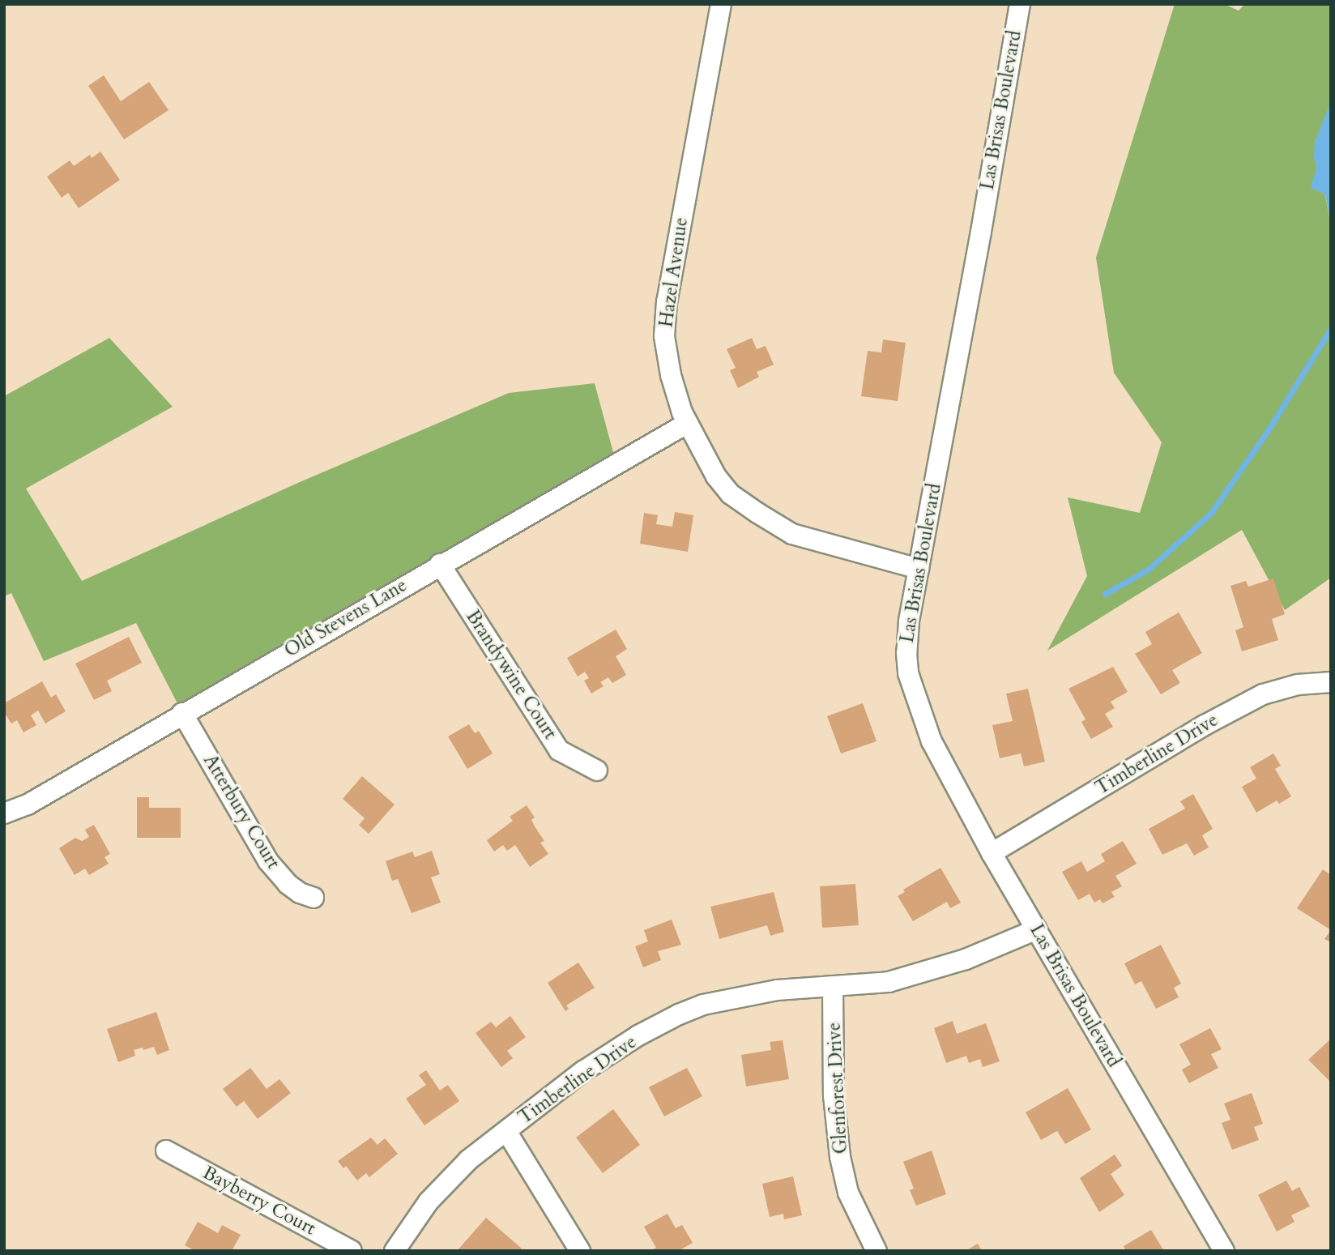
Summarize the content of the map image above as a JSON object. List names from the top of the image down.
{
  "streets": {
    "street": [
      "Las Brisas Boulevard",
      "Hazel Avenue",
      "Old Stevens Lane",
      "Brandywine Court",
      "Timberline Drive",
      "Atterbury Court",
      "Glenforest Drive",
      "Bayberry Court"
    ]
  },
  "crossings": [
    ["Las Brisas Boulevard", "Hazel Avenue"],
    ["Las Brisas Boulevard", "Timberline Drive"],
    ["Hazel Avenue", "Old Stevens Lane"],
    ["Old Stevens Lane", "Brandywine Court"],
    ["Old Stevens Lane", "Atterbury Court"],
    ["Timberline Drive", "Glenforest Drive"]
  ]
}
